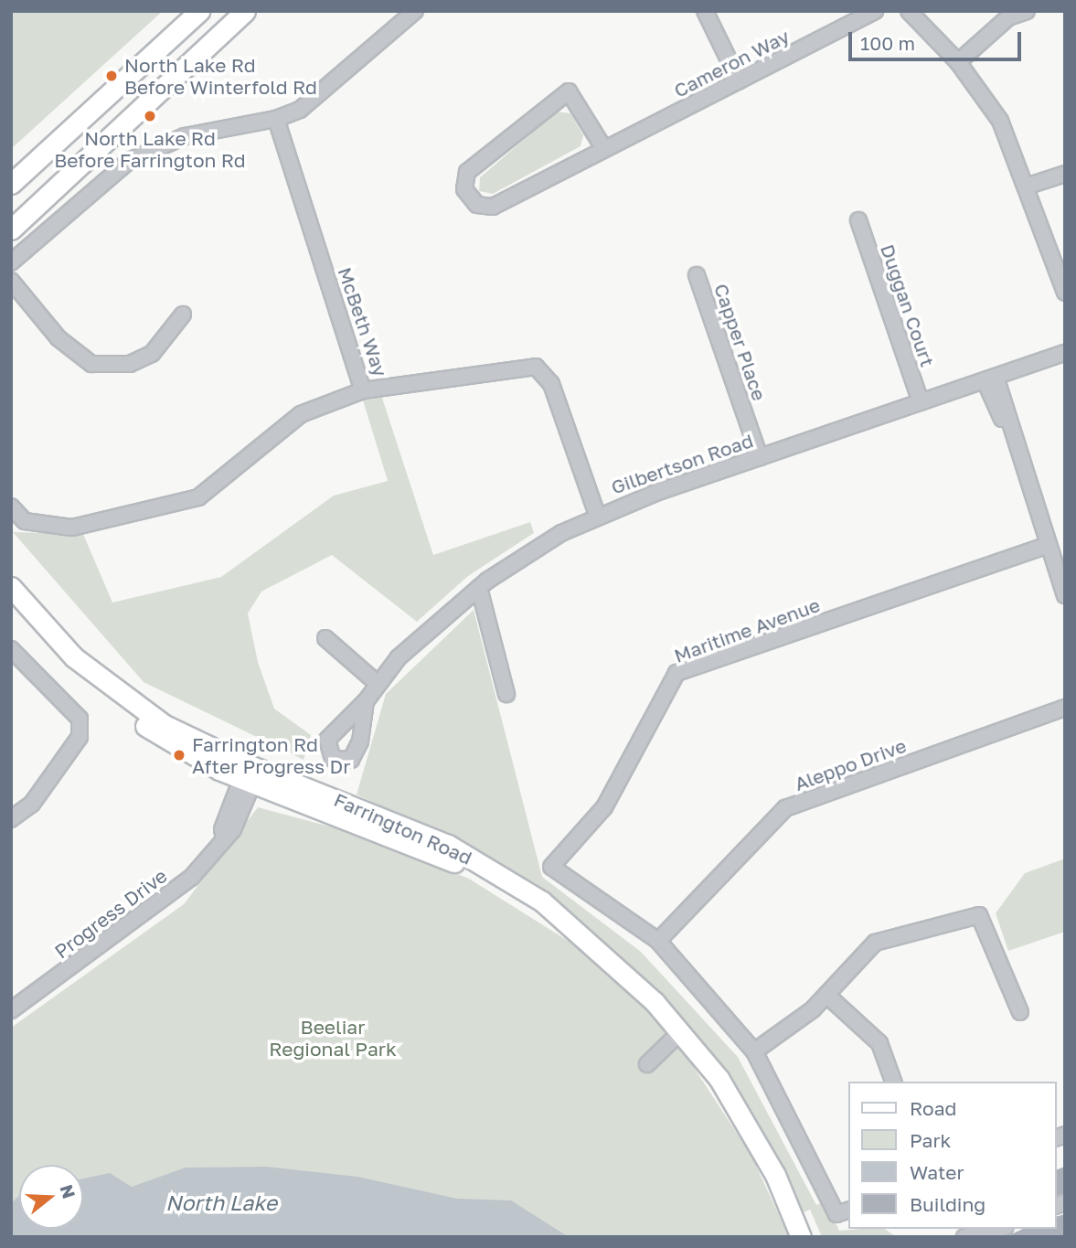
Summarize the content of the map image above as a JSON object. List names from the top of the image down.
{
  "streets": {
    "main road": ["Farrington Road"],
    "street": [
      "Cameron Way",
      "Duggan Court",
      "McBeth Way",
      "Capper Place",
      "Gilbertson Road",
      "Maritime Avenue",
      "Aleppo Drive",
      "Progress Drive"
    ]
  },
  "crossings": [
    ["Duggan Court", "Gilbertson Road"],
    ["McBeth Way", "Gilbertson Road"],
    ["Capper Place", "Gilbertson Road"],
    ["Maritime Avenue", "Aleppo Drive"],
    ["Farrington Road", "Progress Drive"]
  ],
  "water": ["North Lake"],
  "parks": ["Beeliar Regional Park"],
  "places": ["North Lake Rd Before Winterfold Rd", "North Lake Rd Before Farrington Rd", "Farrington Rd After Progress Dr"],
  "legend": [
    "Road",
    "Park",
    "Water",
    "Building"
  ],
  "scale_bar": "100 m",
  "north": "right"
}
